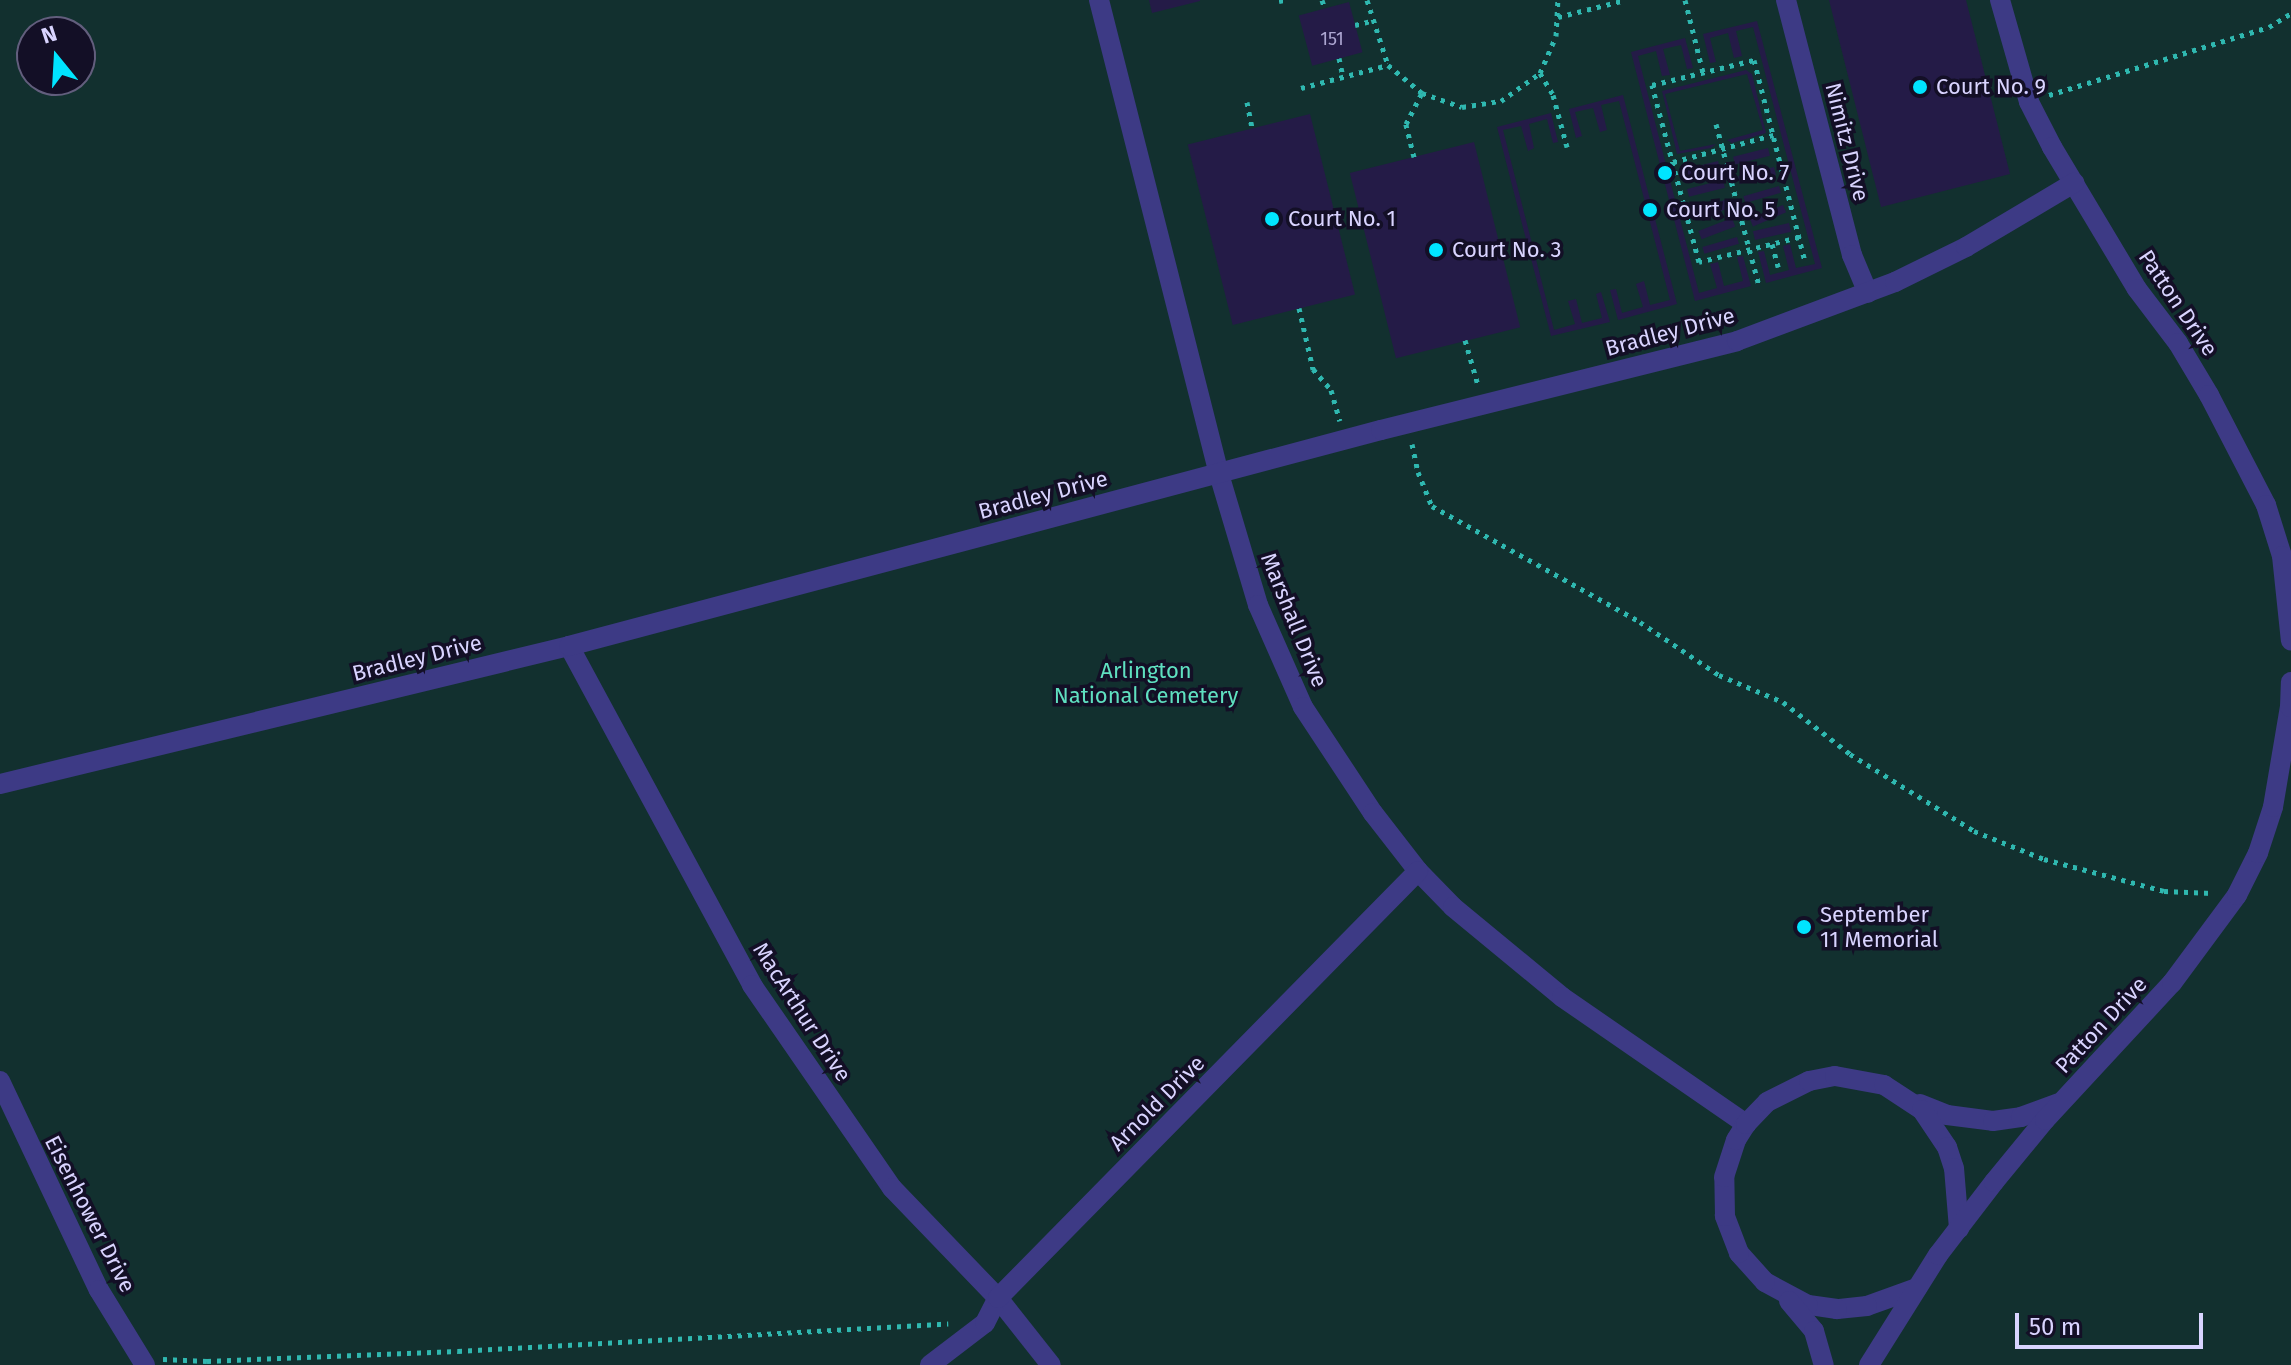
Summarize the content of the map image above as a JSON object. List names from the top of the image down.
{
  "streets": {
    "lane": [
      "Nimitz Drive",
      "Patton Drive",
      "Bradley Drive",
      "Marshall Drive",
      "MacArthur Drive",
      "Arnold Drive",
      "Eisenhower Drive"
    ]
  },
  "crossings": [
    ["Nimitz Drive", "Bradley Drive"],
    ["Patton Drive", "Bradley Drive"],
    ["Patton Drive", "Marshall Drive"],
    ["Bradley Drive", "Marshall Drive"],
    ["Bradley Drive", "MacArthur Drive"],
    ["Marshall Drive", "Arnold Drive"],
    ["MacArthur Drive", "Arnold Drive"]
  ],
  "parks": ["Arlington National Cemetery"],
  "places": [
    "Court No. 9",
    "Court No. 7",
    "Court No. 5",
    "Court No. 1",
    "Court No. 3",
    "September 11 Memorial"
  ],
  "house_numbers": ["151"],
  "scale_bar": "50 m",
  "north": "top"
}
